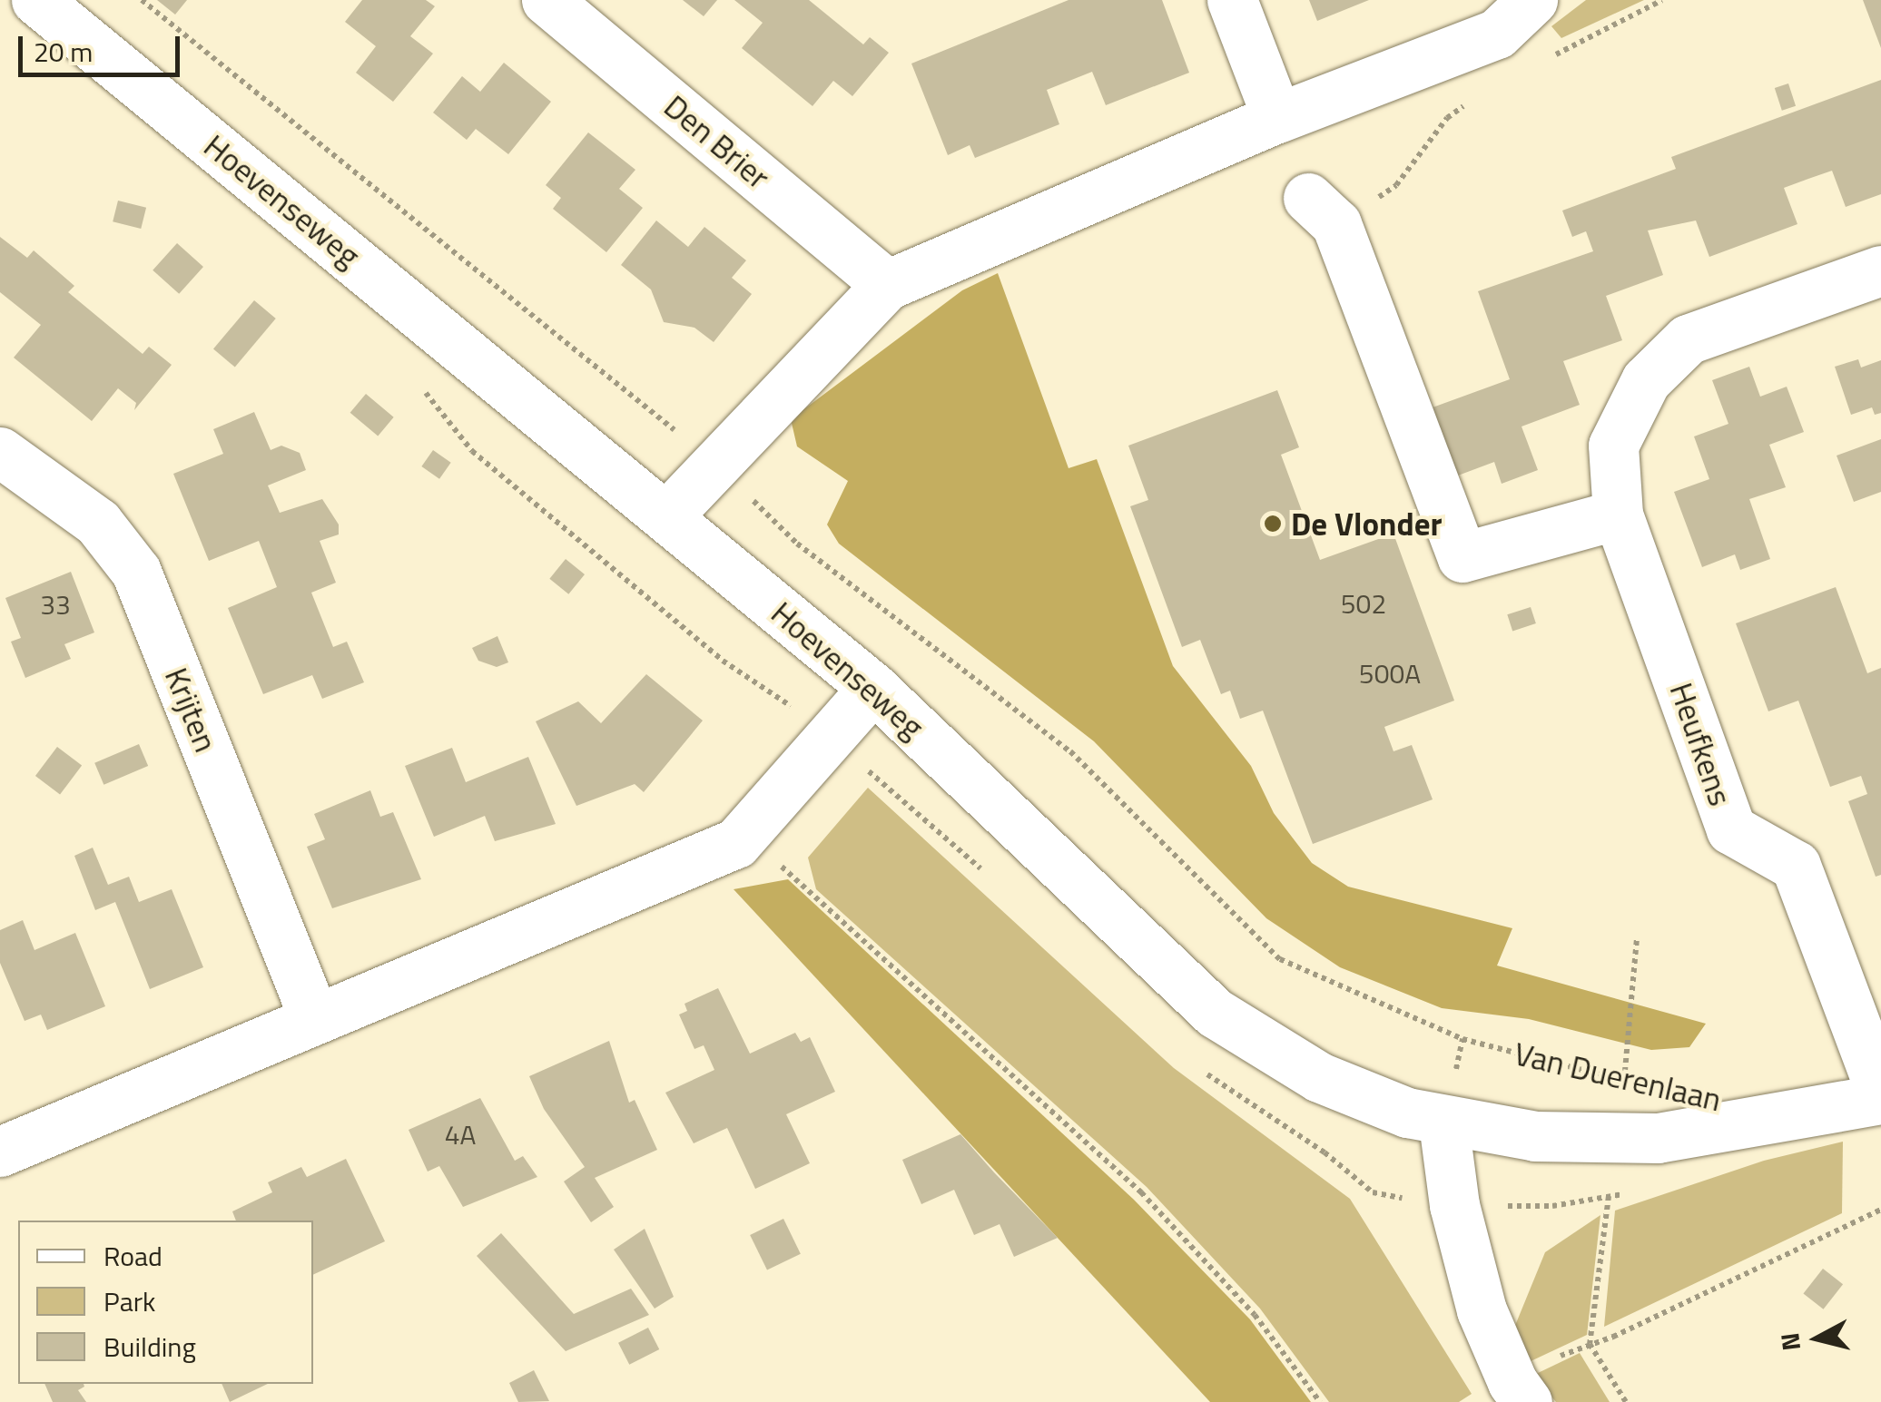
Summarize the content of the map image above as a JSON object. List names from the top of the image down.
{
  "streets": {
    "street": [
      "Den Brier",
      "Hoevenseweg",
      "Krijten",
      "Heufkens",
      "Van Duerenlaan"
    ]
  },
  "crossings": [
    ["Hoevenseweg", "Van Duerenlaan"],
    ["Heufkens", "Van Duerenlaan"]
  ],
  "places": ["De Vlonder"],
  "house_numbers": [
    "502",
    "33",
    "500A",
    "4A"
  ],
  "legend": ["Road", "Park", "Building"],
  "scale_bar": "20 m",
  "north": "left"
}
